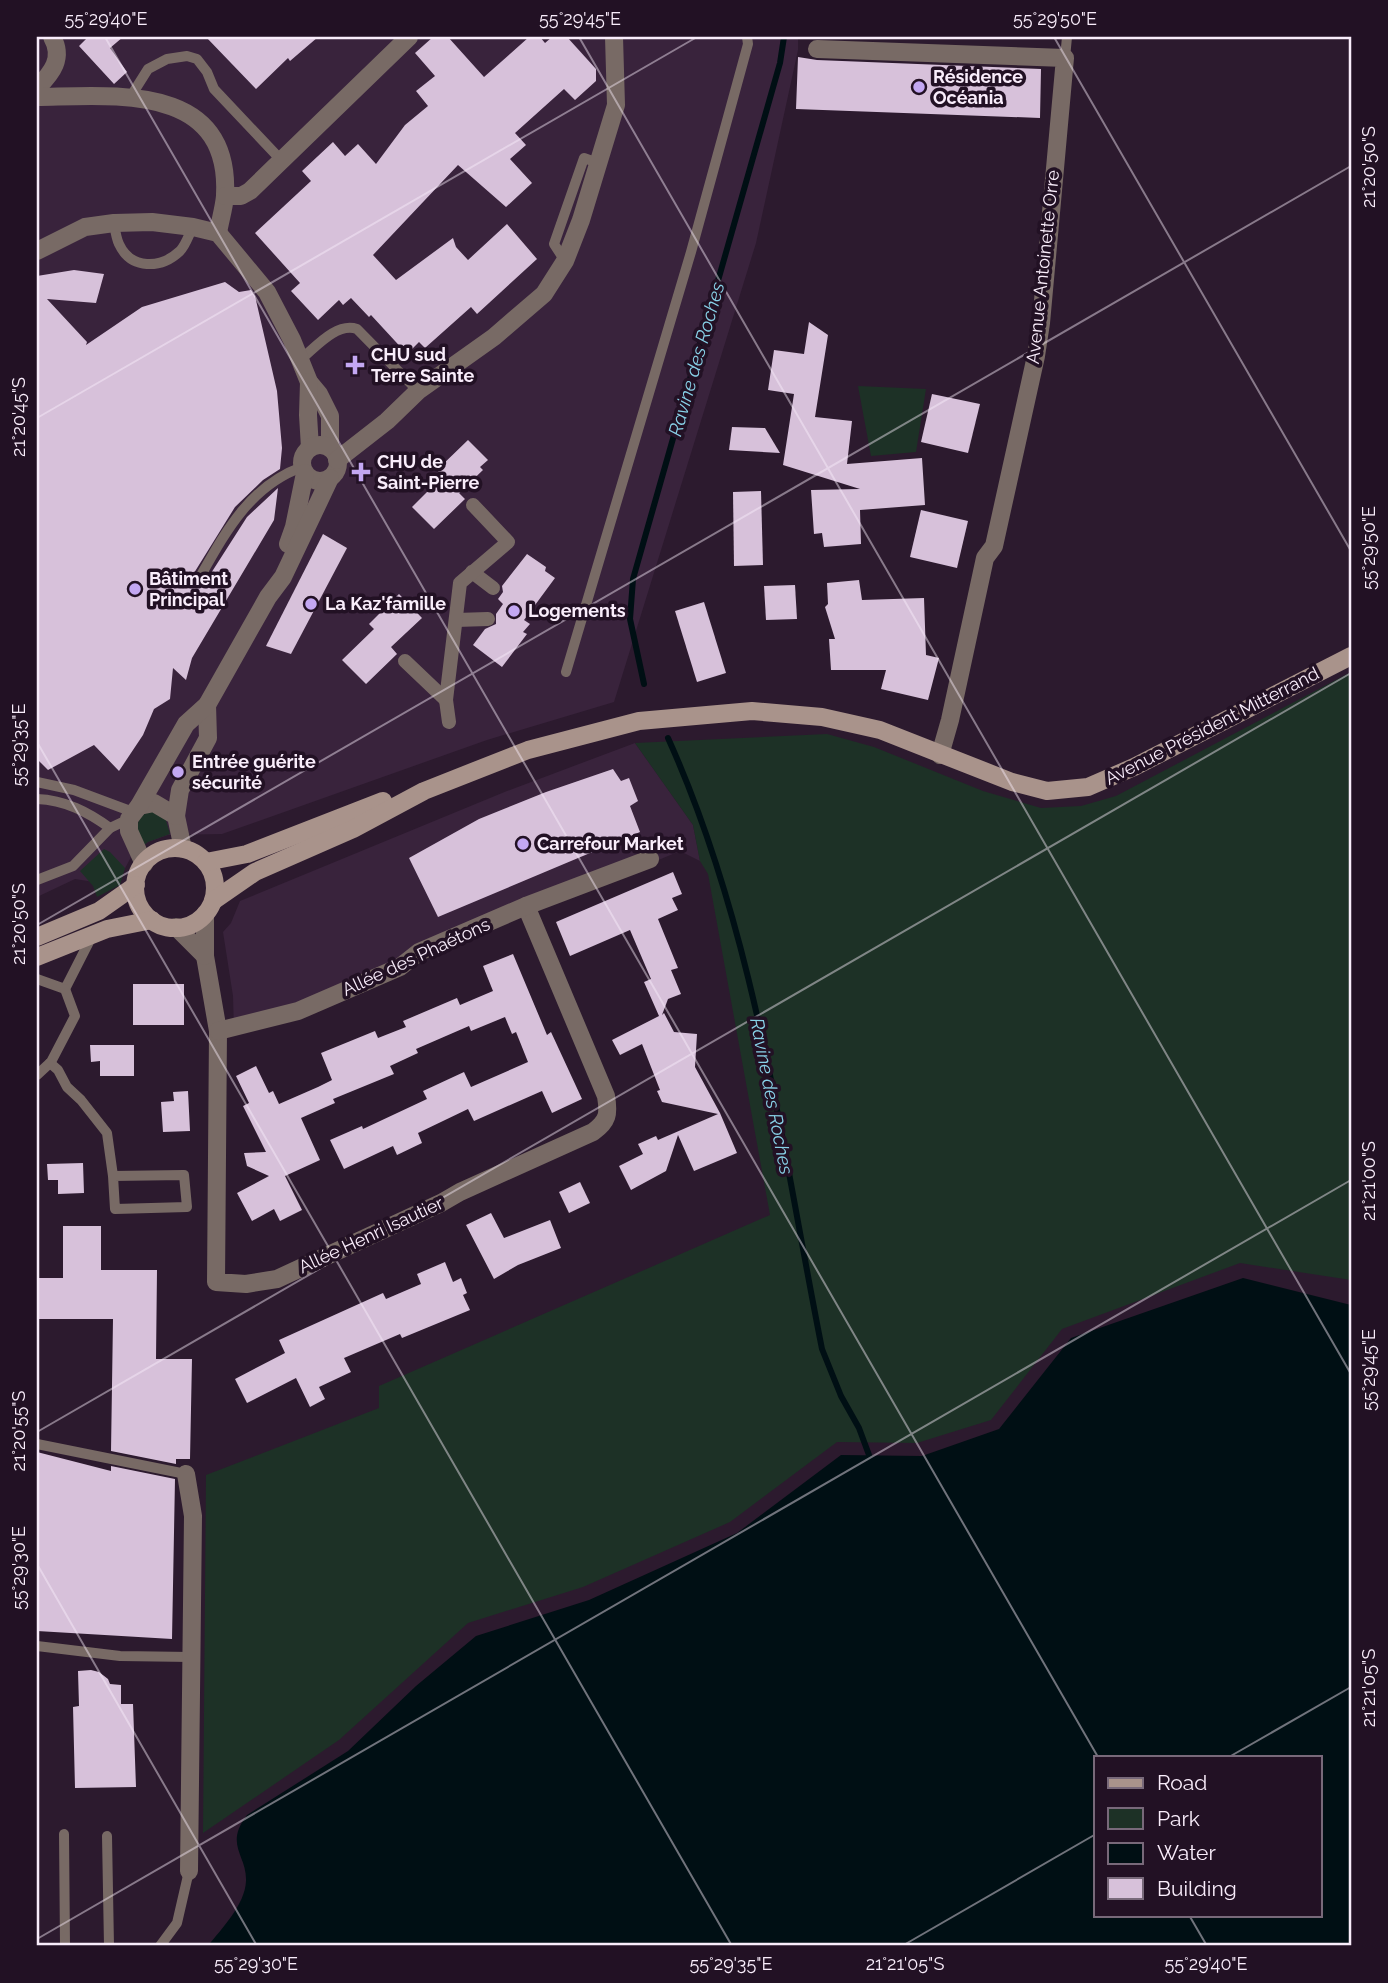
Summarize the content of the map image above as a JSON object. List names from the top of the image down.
{
  "streets": {
    "main road": ["Avenue Président Mitterrand"],
    "street": ["Avenue Antoinette Orre", "Allée des Phaétons", "Allée Henri Isautier"]
  },
  "crossings": [
    ["Avenue Antoinette Orre", "Avenue Président Mitterrand"],
    ["Avenue Président Mitterrand", "Allée Henri Isautier"],
    ["Allée des Phaétons", "Allée Henri Isautier"]
  ],
  "water": ["Ravine des Roches"],
  "places": {
    "other": [
      "Résidence Océania",
      "Bâtiment Principal",
      "La Kaz'famille",
      "Logements",
      "Entrée guérite sécurité",
      "Carrefour Market"
    ],
    "health": ["CHU sud Terre Sainte", "CHU de Saint-Pierre"]
  },
  "legend": [
    "Road",
    "Park",
    "Water",
    "Building"
  ],
  "coordinates": [
    "55°29'40\"E",
    "55°29'45\"E",
    "55°29'50\"E",
    "21°20'50\"S",
    "21°20'45\"S",
    "55°29'35\"E",
    "21°21'00\"S",
    "21°20'55\"S",
    "55°29'30\"E",
    "21°21'05\"S"
  ]
}
